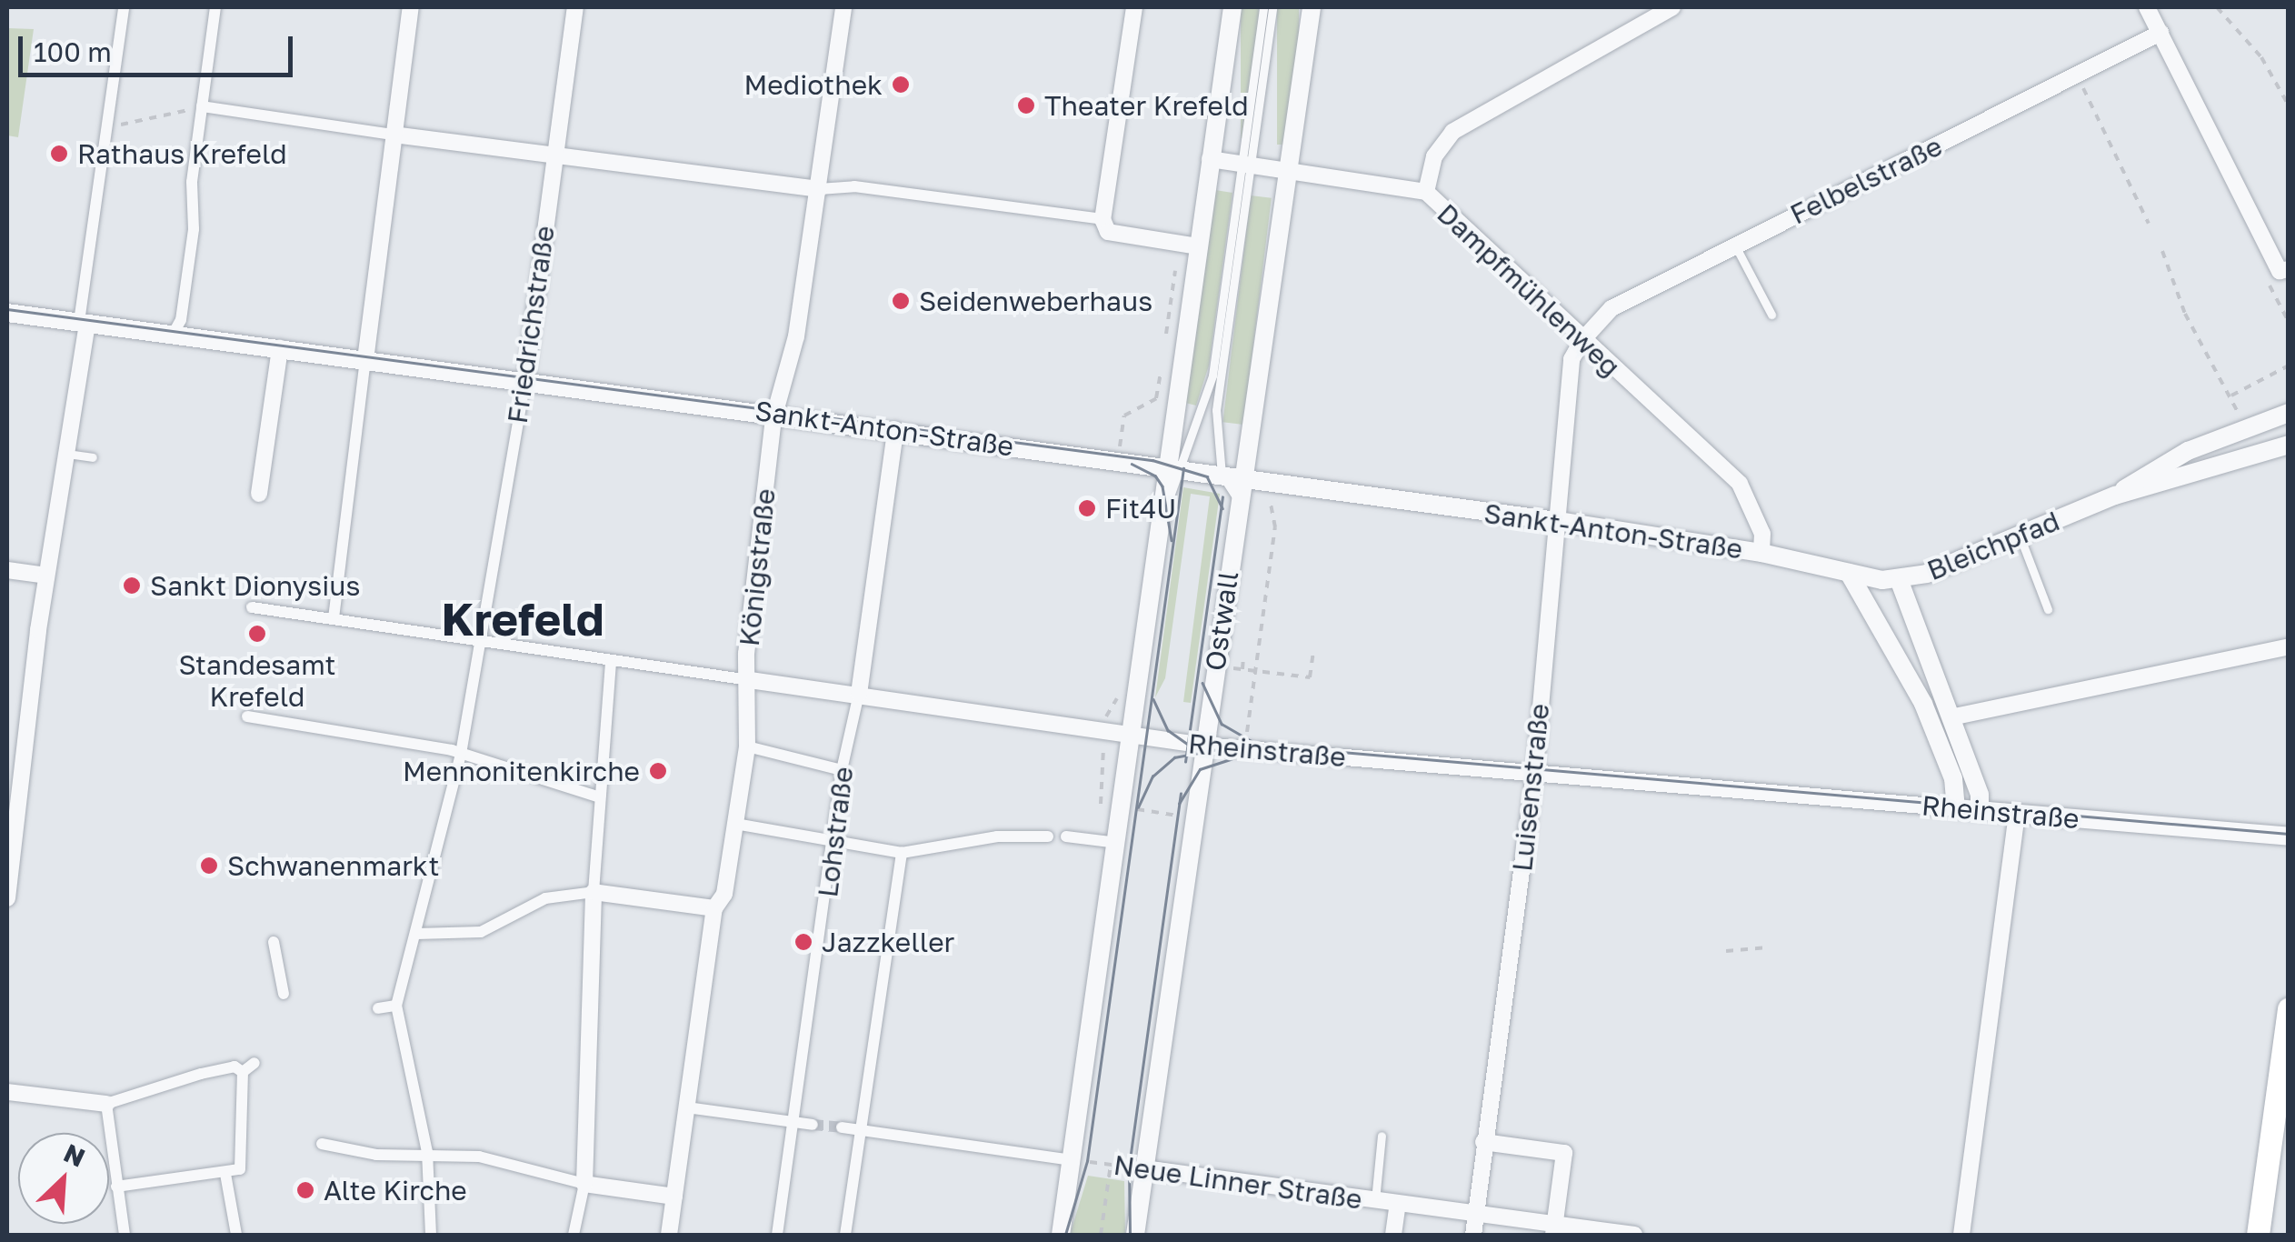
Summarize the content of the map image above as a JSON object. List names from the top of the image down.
{
  "streets": {
    "street": [
      "Felbelstraße",
      "Dampfmühlenweg",
      "Friedrichstraße",
      "Sankt-Anton-Straße",
      "Bleichpfad",
      "Königstraße",
      "Ostwall",
      "Rheinstraße",
      "Luisenstraße",
      "Lohstraße",
      "Neue Linner Straße"
    ]
  },
  "crossings": [
    ["Felbelstraße", "Dampfmühlenweg"],
    ["Felbelstraße", "Luisenstraße"],
    ["Dampfmühlenweg", "Sankt-Anton-Straße"],
    ["Dampfmühlenweg", "Bleichpfad"],
    ["Dampfmühlenweg", "Ostwall"],
    ["Dampfmühlenweg", "Luisenstraße"],
    ["Friedrichstraße", "Sankt-Anton-Straße"],
    ["Friedrichstraße", "Rheinstraße"],
    ["Sankt-Anton-Straße", "Bleichpfad"],
    ["Sankt-Anton-Straße", "Königstraße"],
    ["Sankt-Anton-Straße", "Ostwall"],
    ["Sankt-Anton-Straße", "Luisenstraße"],
    ["Sankt-Anton-Straße", "Lohstraße"],
    ["Königstraße", "Rheinstraße"],
    ["Ostwall", "Rheinstraße"],
    ["Ostwall", "Neue Linner Straße"],
    ["Rheinstraße", "Luisenstraße"],
    ["Rheinstraße", "Lohstraße"],
    ["Luisenstraße", "Neue Linner Straße"]
  ],
  "districts": ["Krefeld"],
  "places": [
    "Mediothek",
    "Theater Krefeld",
    "Rathaus Krefeld",
    "Seidenweberhaus",
    "Fit4U",
    "Sankt Dionysius",
    "Standesamt Krefeld",
    "Mennonitenkirche",
    "Schwanenmarkt",
    "Jazzkeller",
    "Alte Kirche"
  ],
  "scale_bar": "100 m",
  "north": "top right"
}
